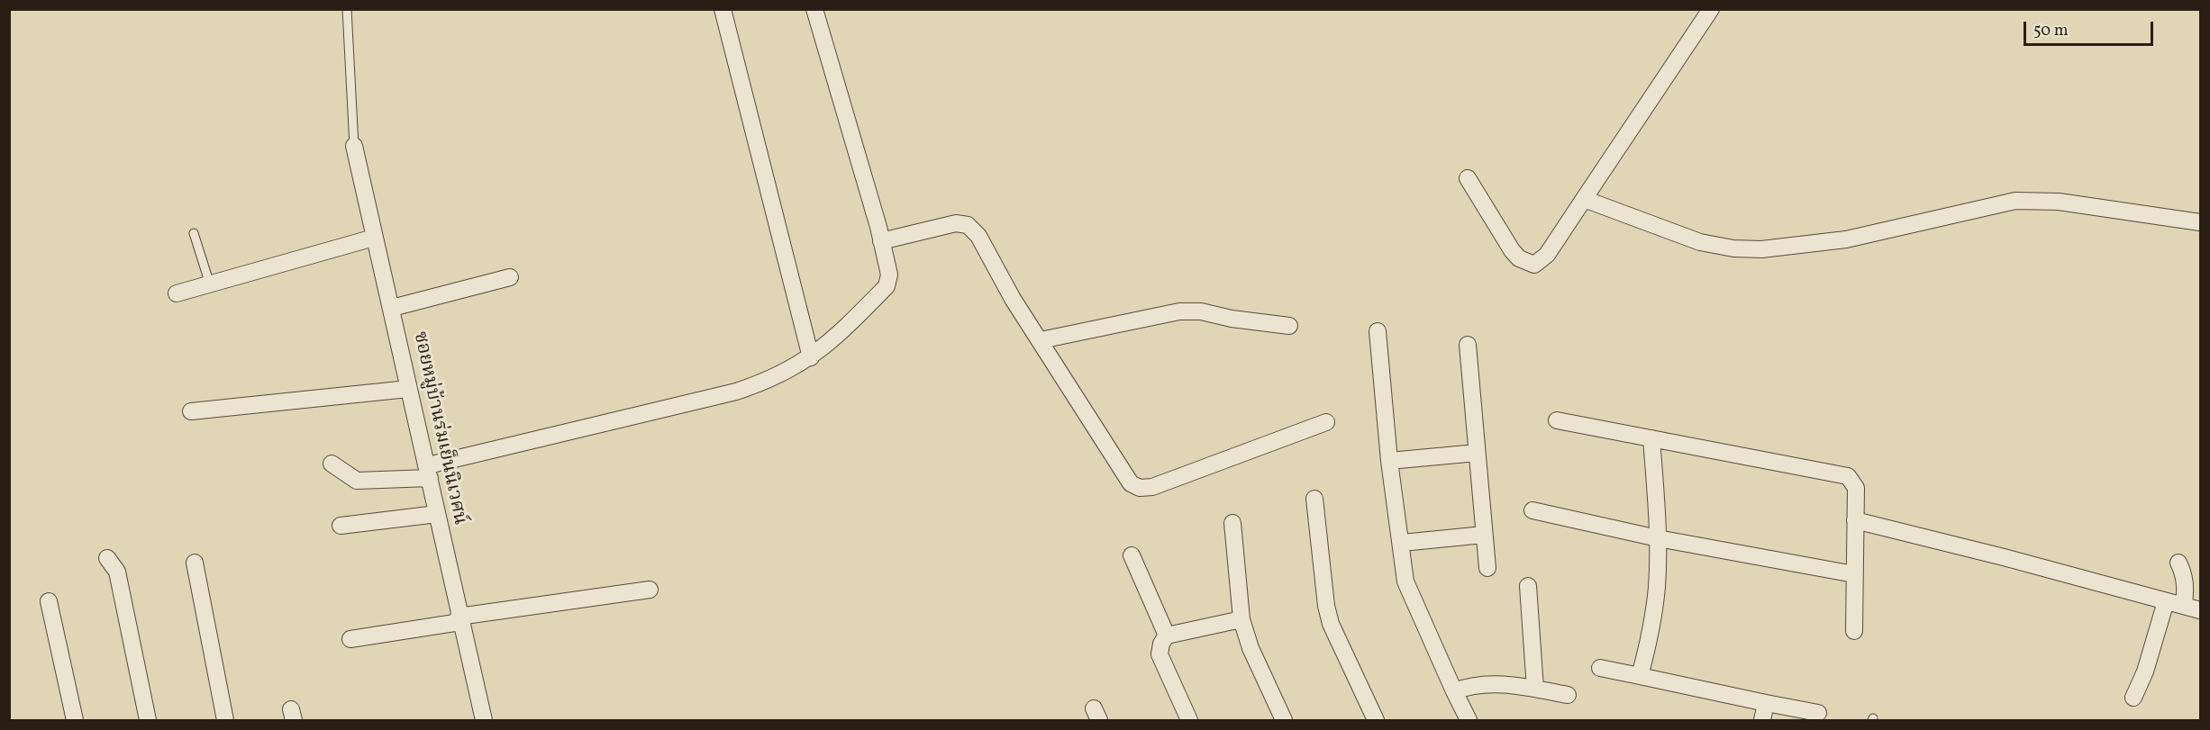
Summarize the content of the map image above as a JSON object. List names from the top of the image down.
{
  "streets": {
    "street": ["ซอยหมู่บ้านร่มเย็นนิเวศน์"]
  },
  "scale_bar": "50 m"
}
